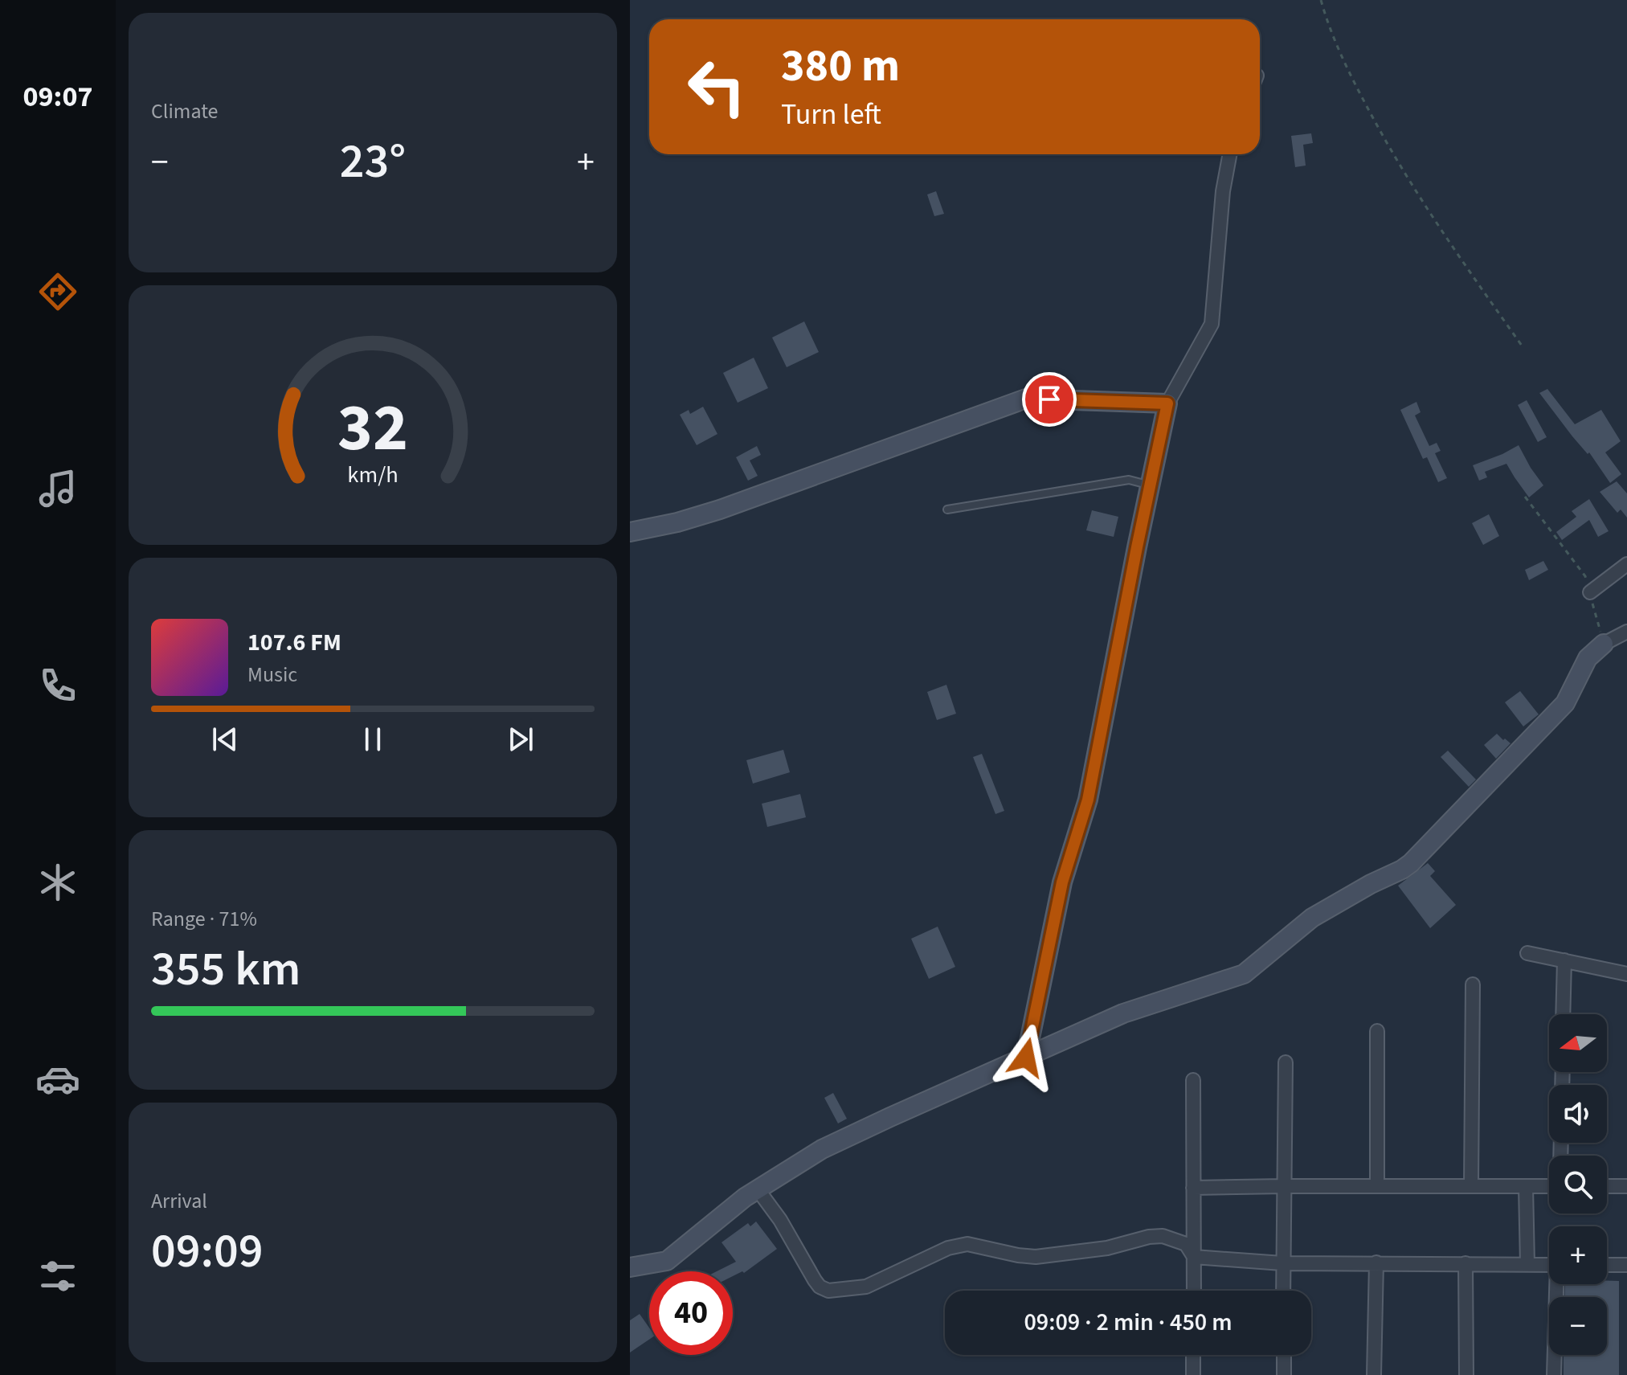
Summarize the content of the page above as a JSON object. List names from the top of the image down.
{
  "north": "left",
  "page": {
    "tabs": "09:07",
    "tile": [
      "Climate",
      ["Range · 71%", "355 km"],
      ["Arrival", "09:09"]
    ],
    "turn": ["380 m", "Turn left"],
    "heat": ["−", "23°", "+"],
    "song": ["107.6 FM", "Music"],
    "map_buttons": ["+", "−"],
    "limit": "40",
    "trip": "09:09 · 2 min · 450 m",
    "gauge": ["32", "km/h"]
  }
}
